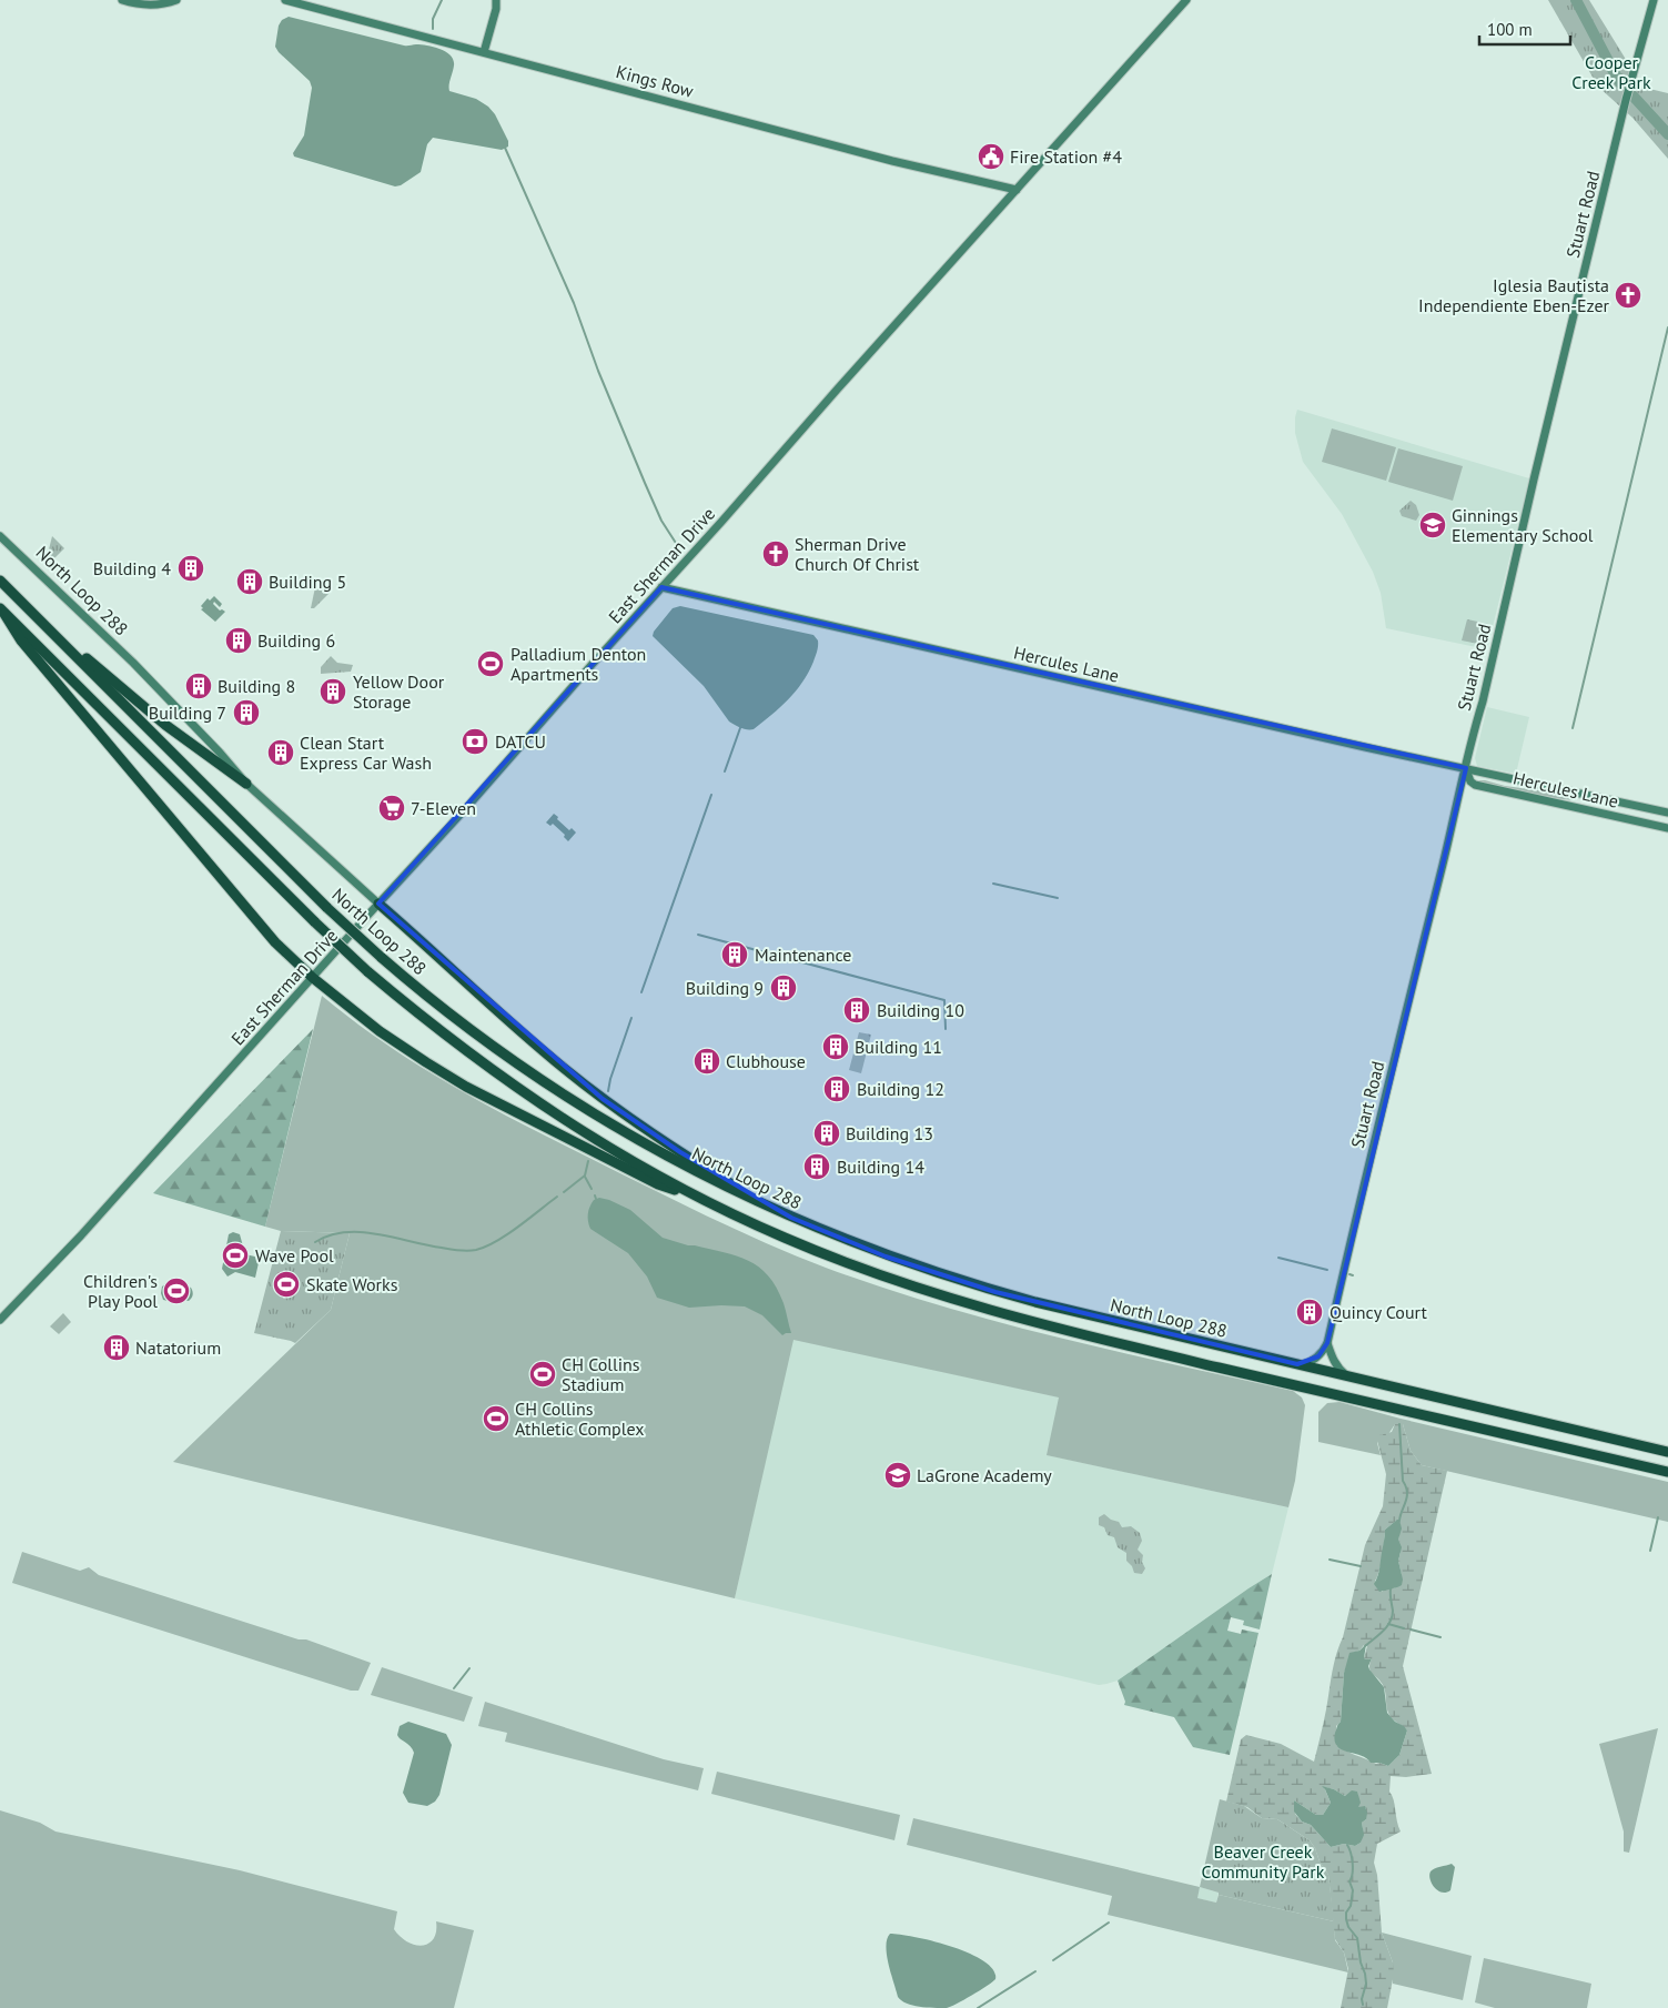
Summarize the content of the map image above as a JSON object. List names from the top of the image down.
{
  "streets": {
    "highway": ["North Loop 288"],
    "street": [
      "Kings Row",
      "Stuart Road",
      "East Sherman Drive",
      "Hercules Lane"
    ]
  },
  "crossings": [
    ["Kings Row", "East Sherman Drive"],
    ["Stuart Road", "Hercules Lane"],
    ["East Sherman Drive", "North Loop 288"],
    ["East Sherman Drive", "Hercules Lane"]
  ],
  "parks": ["Cooper Creek Park", "Beaver Creek Community Park"],
  "places": {
    "public building": ["Fire Station #4"],
    "church": ["Iglesia Bautista Independiente Eben-Ezer", "Sherman Drive Church Of Christ"],
    "school or university": ["Ginnings Elementary School", "LaGrone Academy"],
    "building": [
      "Building 4",
      "Building 5",
      "Building 6",
      "Building 8",
      "Yellow Door Storage",
      "Building 7",
      "Clean Start Express Car Wash",
      "Maintenance",
      "Building 9",
      "Building 10",
      "Building 11",
      "Clubhouse",
      "Building 12",
      "Building 13",
      "Building 14",
      "Quincy Court",
      "Natatorium"
    ],
    "sports": [
      "Palladium Denton Apartments",
      "Wave Pool",
      "Skate Works",
      "Children's Play Pool",
      "CH Collins Stadium",
      "CH Collins Athletic Complex"
    ],
    "bank": ["DATCU"],
    "supermarket": ["7-Eleven"]
  },
  "scale_bar": "100 m"
}
